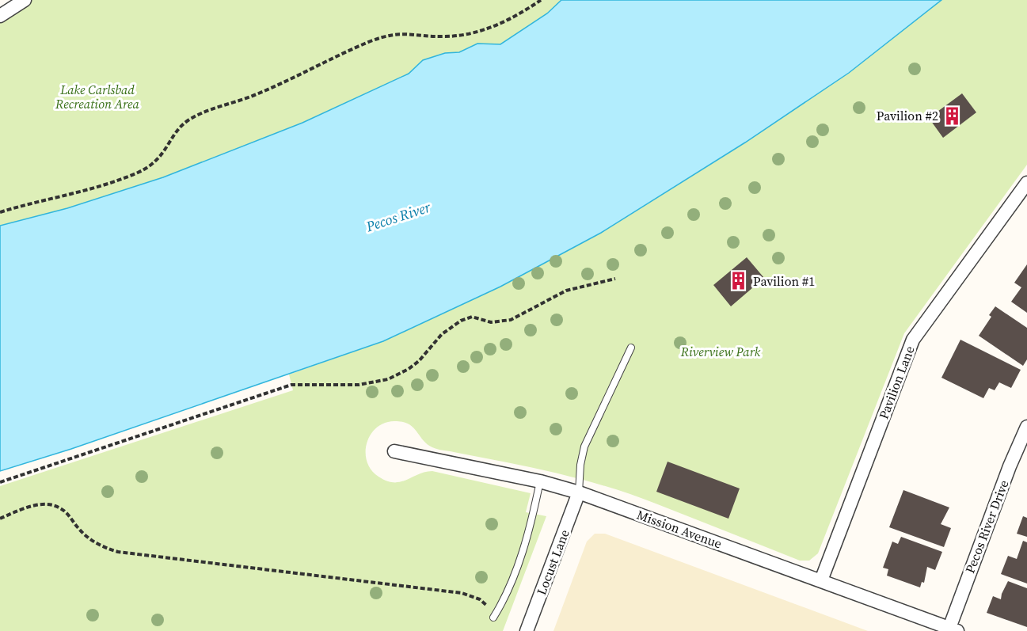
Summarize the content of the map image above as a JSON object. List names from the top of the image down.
{
  "streets": {
    "street": [
      "Pavilion Lane",
      "Pecos River Drive",
      "Mission Avenue",
      "Locust Lane"
    ]
  },
  "crossings": [
    ["Pavilion Lane", "Mission Avenue"],
    ["Pecos River Drive", "Mission Avenue"],
    ["Mission Avenue", "Locust Lane"]
  ],
  "water": ["Pecos River"],
  "parks": ["Lake Carlsbad Recreation Area", "Riverview Park"],
  "places": {
    "building": ["Pavilion #2", "Pavilion #1"]
  }
}
